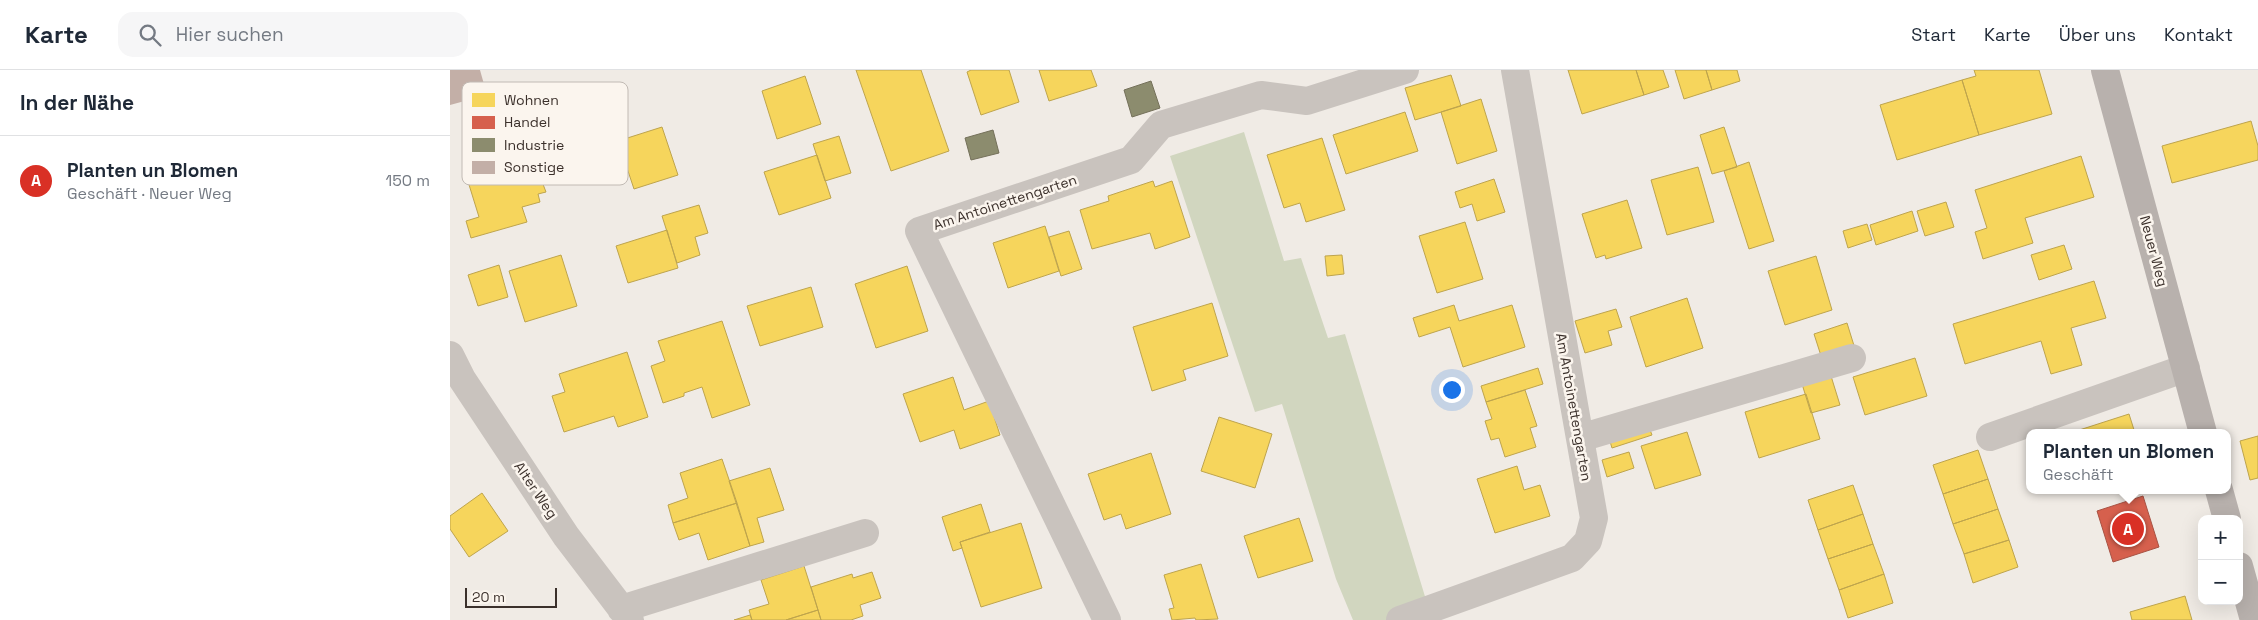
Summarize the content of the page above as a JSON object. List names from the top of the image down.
{
  "streets": {
    "main road": ["Neuer Weg"],
    "street": ["Am Antoinettengarten", "Alter Weg"]
  },
  "legend": [
    "Wohnen",
    "Handel",
    "Industrie",
    "Sonstige"
  ],
  "scale_bar": "20 m",
  "page": {
    "header": "Karte",
    "search": "Hier suchen",
    "nav": [
      "Start",
      "Karte",
      "Über uns",
      "Kontakt"
    ],
    "heading": "In der Nähe",
    "list": [
      {
        "mark": "A",
        "name": "Planten un Blomen",
        "note": "Geschäft · Neuer Weg",
        "value": "150 m"
      }
    ],
    "popup": ["Planten un Blomen", "Geschäft"],
    "pins": "A",
    "map_buttons": ["+", "−"],
    "scale": "20 m"
  }
}
